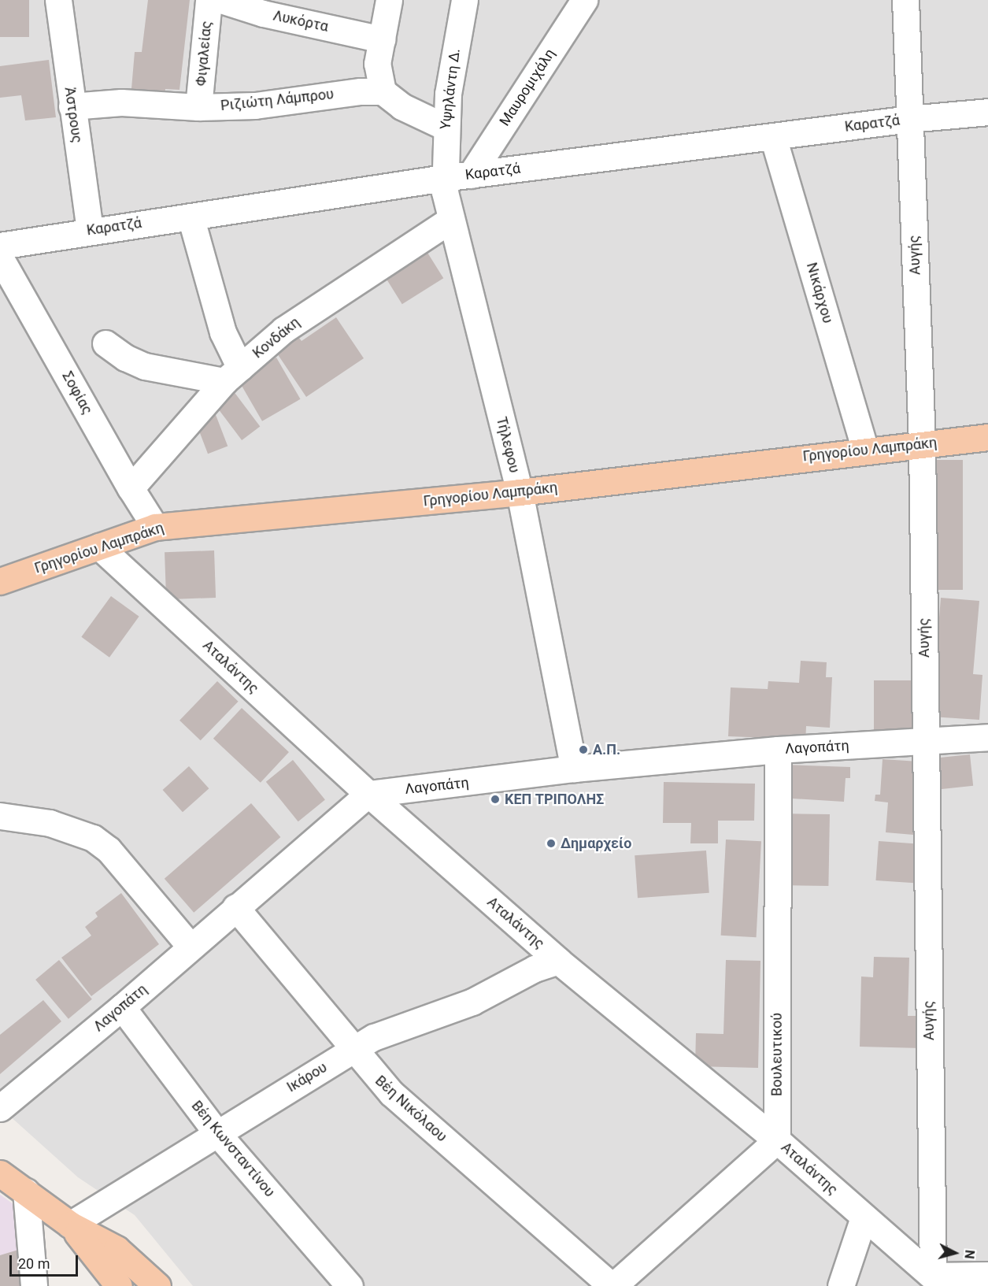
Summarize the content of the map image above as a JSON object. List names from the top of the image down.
{
  "streets": {
    "main road": ["Γρηγορίου Λαμπράκη"],
    "street": [
      "Λυκόρτα",
      "Φιγαλείας",
      "Μαυρομιχάλη",
      "Υψηλάντη Δ.",
      "Ριζιώτη Λάμπρου",
      "Άστρους",
      "Καρατζά",
      "Αυγής",
      "Νικάρχου",
      "Κονδάκη",
      "Σοφίας",
      "Τήλεφου",
      "Αταλάντης",
      "Λαγοπάτη",
      "Βουλευτικού",
      "Ικάρου",
      "Βέη Νικόλαου",
      "Βέη Κωνσταντίνου"
    ]
  },
  "crossings": [
    ["Φιγαλείας", "Ριζιώτη Λάμπρου"],
    ["Μαυρομιχάλη", "Καρατζά"],
    ["Υψηλάντη Δ.", "Καρατζά"],
    ["Υψηλάντη Δ.", "Τήλεφου"],
    ["Ριζιώτη Λάμπρου", "Άστρους"],
    ["Άστρους", "Καρατζά"],
    ["Καρατζά", "Αυγής"],
    ["Καρατζά", "Νικάρχου"],
    ["Καρατζά", "Τήλεφου"],
    ["Αυγής", "Γρηγορίου Λαμπράκη"],
    ["Αυγής", "Αταλάντης"],
    ["Αυγής", "Λαγοπάτη"],
    ["Νικάρχου", "Γρηγορίου Λαμπράκη"],
    ["Κονδάκη", "Σοφίας"],
    ["Κονδάκη", "Τήλεφου"],
    ["Σοφίας", "Γρηγορίου Λαμπράκη"],
    ["Τήλεφου", "Γρηγορίου Λαμπράκη"],
    ["Τήλεφου", "Λαγοπάτη"],
    ["Γρηγορίου Λαμπράκη", "Αταλάντης"],
    ["Αταλάντης", "Λαγοπάτη"],
    ["Αταλάντης", "Βουλευτικού"],
    ["Αταλάντης", "Ικάρου"],
    ["Λαγοπάτη", "Βουλευτικού"],
    ["Λαγοπάτη", "Βέη Νικόλαου"],
    ["Λαγοπάτη", "Βέη Κωνσταντίνου"],
    ["Ικάρου", "Βέη Νικόλαου"],
    ["Ικάρου", "Βέη Κωνσταντίνου"]
  ],
  "places": ["Α.Π.", "ΚΕΠ ΤΡΙΠΟΛΗΣ", "Δημαρχείο"],
  "scale_bar": "20 m",
  "north": "right"
}
